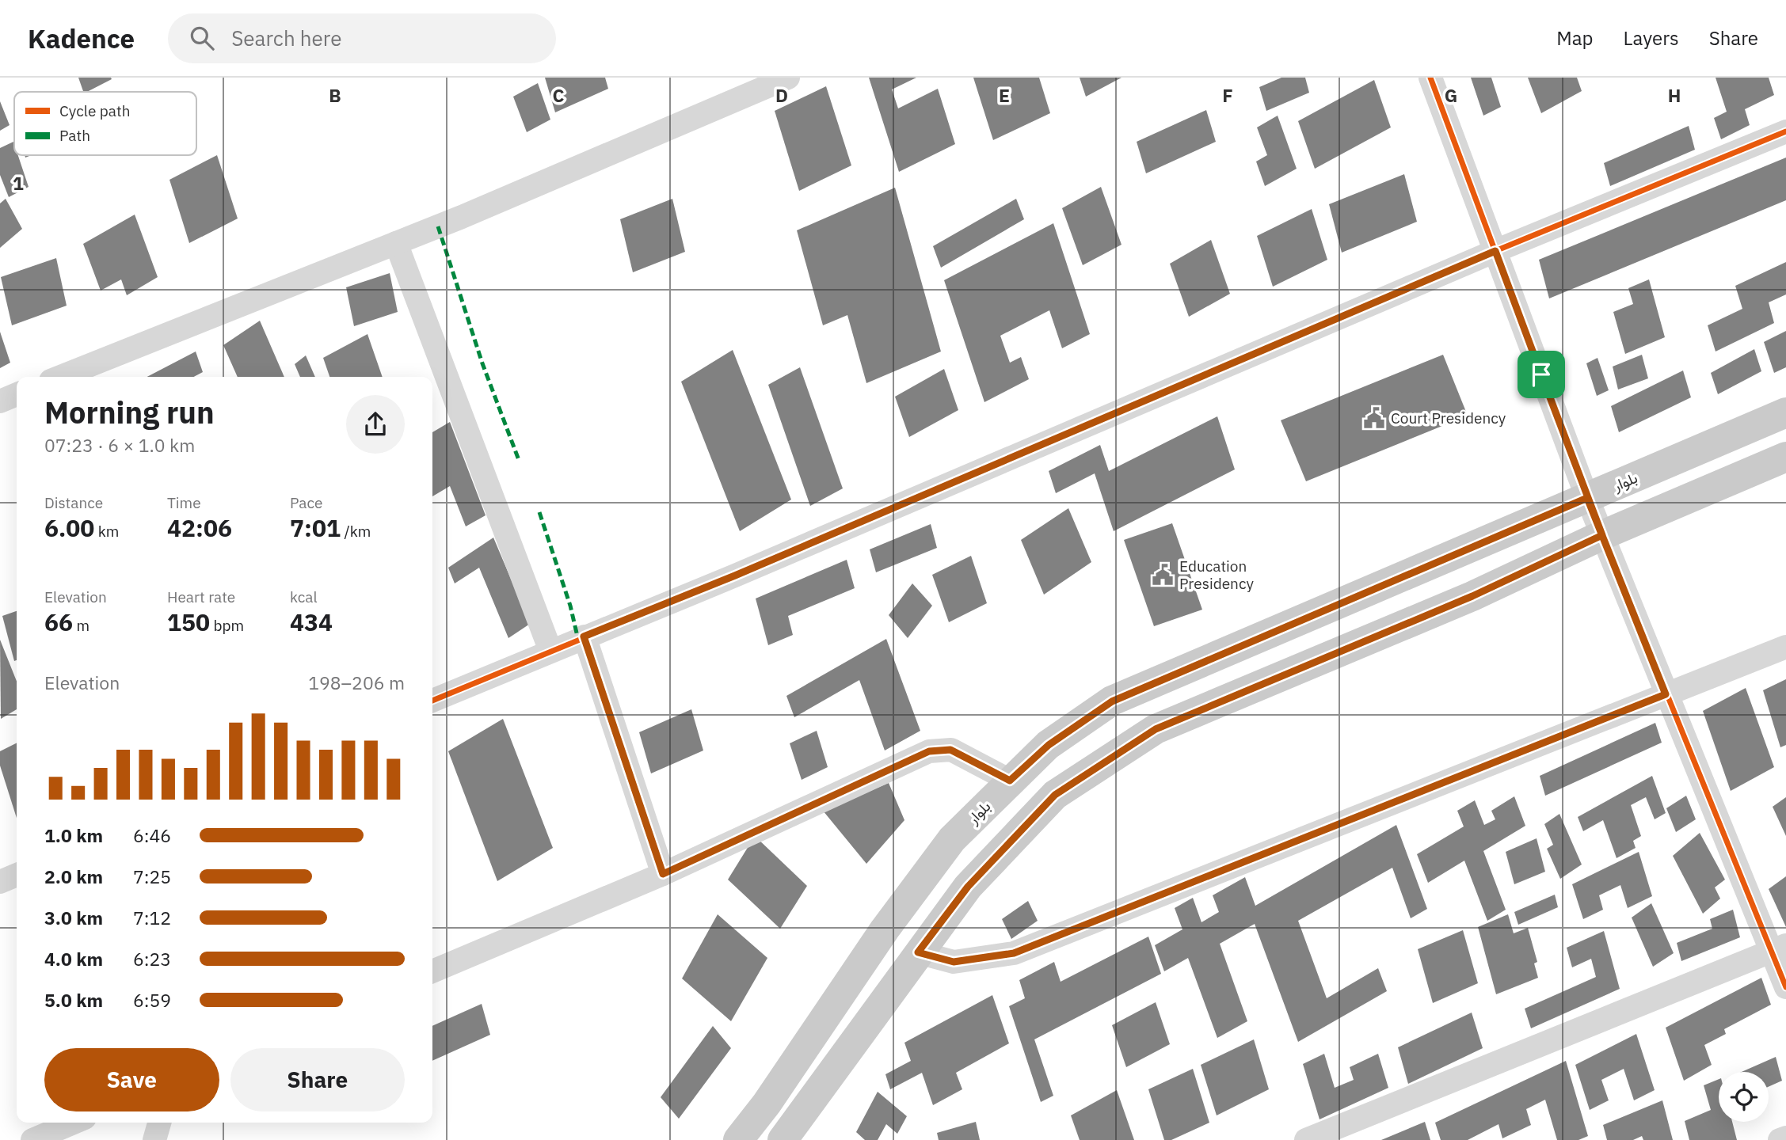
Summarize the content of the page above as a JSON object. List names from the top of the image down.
{
  "streets": {
    "main road": ["بلوار"]
  },
  "places": {
    "public building": ["Court Presidency", "Education Presidency"]
  },
  "legend": ["Cycle path", "Path"],
  "page": {
    "header": "Kadence",
    "search": "Search here",
    "nav": ["Map", "Layers", "Share"],
    "heading": ["Morning run", "07:23 · 6 × 1.0 km"],
    "stats": [
      ["Distance", "6.00 km"],
      ["Time", "42:06"],
      ["Pace", "7:01 /km"],
      ["Elevation", "66 m"],
      ["Heart rate", "150 bpm"],
      ["kcal", "434"]
    ],
    "chart": ["Elevation", "198–206 m"],
    "list": [
      {
        "name": "1.0 km",
        "note": "6:46"
      },
      {
        "name": "2.0 km",
        "note": "7:25"
      },
      {
        "name": "3.0 km",
        "note": "7:12"
      },
      {
        "name": "4.0 km",
        "note": "6:23"
      },
      {
        "name": "5.0 km",
        "note": "6:59"
      }
    ],
    "buttons": ["Save", "Share"]
  },
  "grid": {
    "columns": [
      "B",
      "C",
      "D",
      "E",
      "F",
      "G",
      "H"
    ],
    "rows": ["1"]
  }
}
